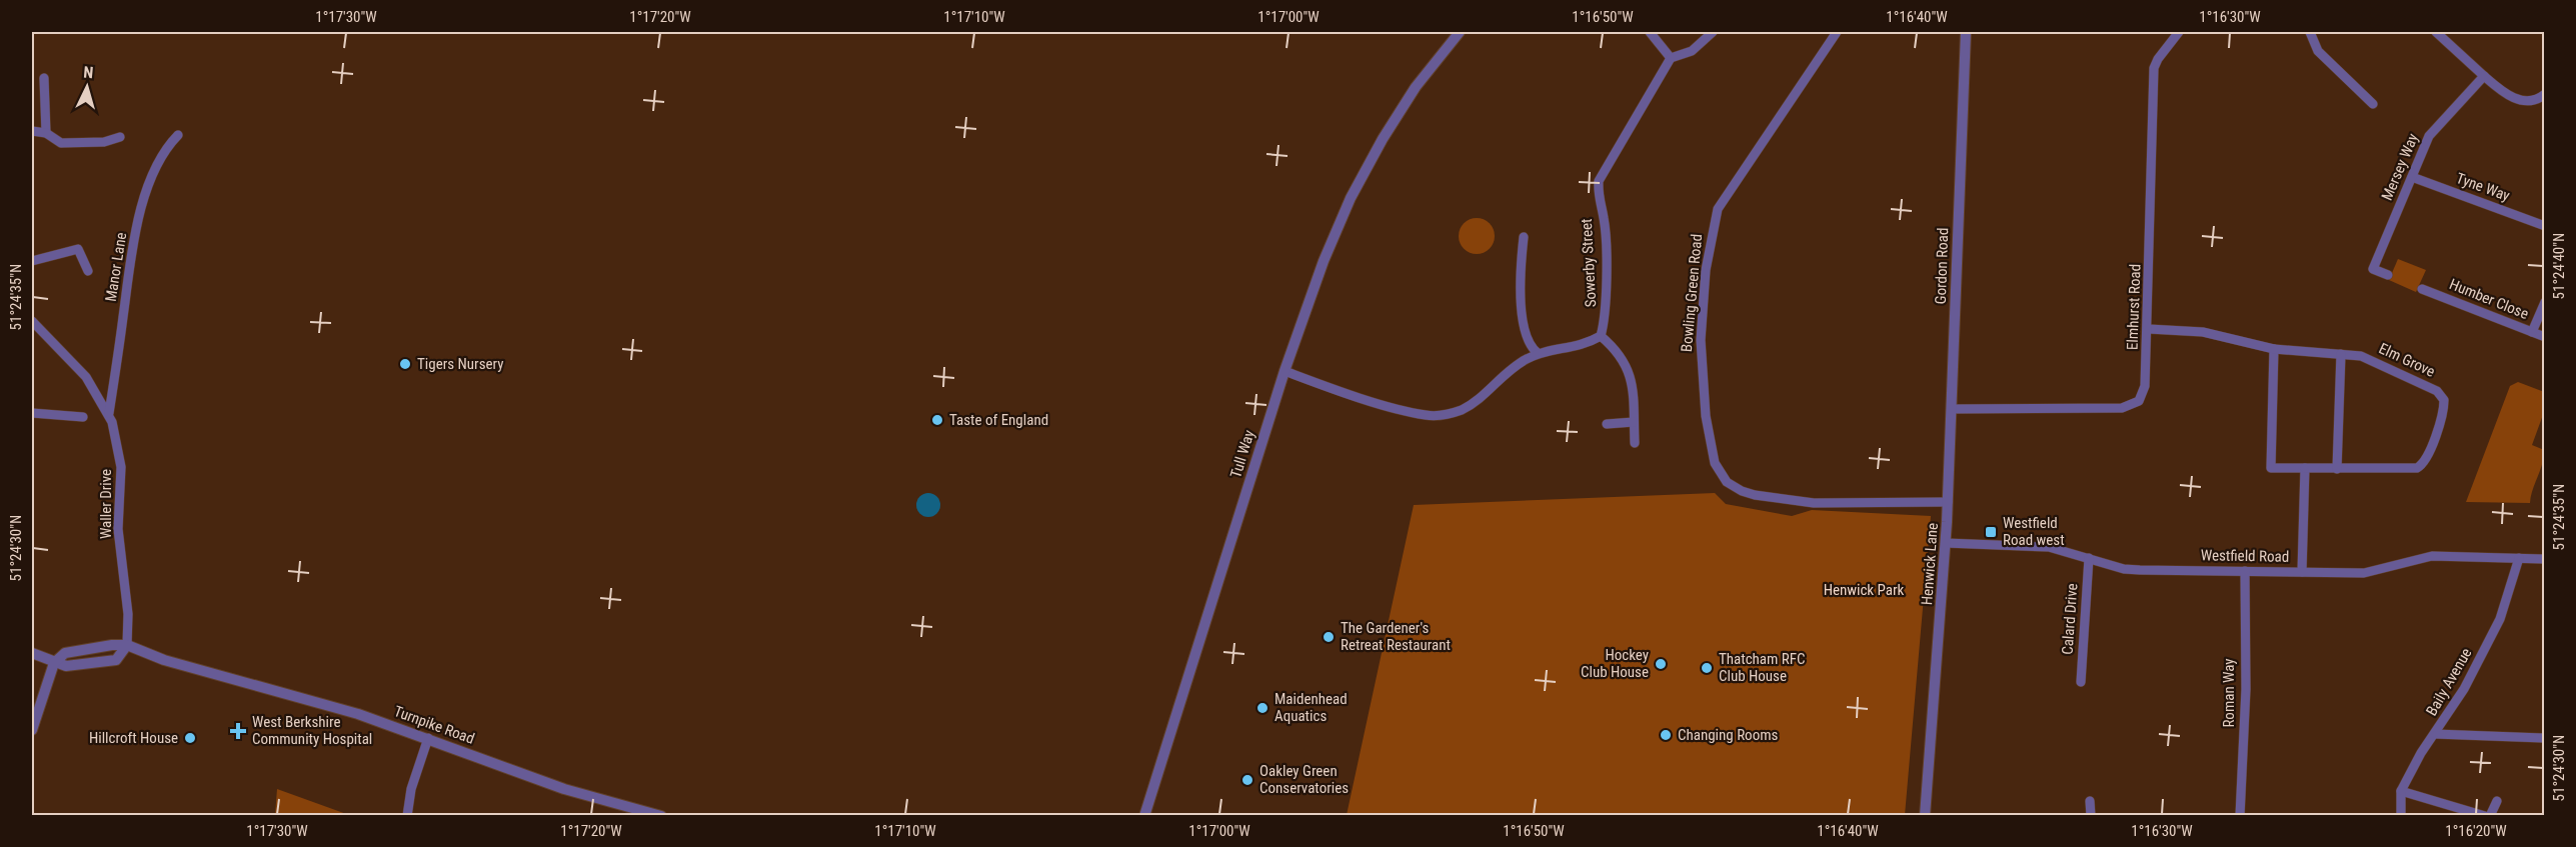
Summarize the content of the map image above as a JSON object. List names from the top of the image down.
{
  "streets": {
    "street": [
      "Mersey Way",
      "Tyne Way",
      "Sowerby Street",
      "Gordon Road",
      "Manor Lane",
      "Bowling Green Road",
      "Humber Close",
      "Elmhurst Road",
      "Elm Grove",
      "Tull Way",
      "Waller Drive",
      "Westfield Road",
      "Henwick Lane",
      "Calard Drive",
      "Baily Avenue",
      "Roman Way",
      "Turnpike Road"
    ]
  },
  "crossings": [
    ["Mersey Way", "Tyne Way"],
    ["Gordon Road", "Elmhurst Road"],
    ["Gordon Road", "Henwick Lane"],
    ["Manor Lane", "Waller Drive"],
    ["Bowling Green Road", "Henwick Lane"],
    ["Elmhurst Road", "Elm Grove"],
    ["Waller Drive", "Turnpike Road"],
    ["Westfield Road", "Henwick Lane"],
    ["Westfield Road", "Calard Drive"],
    ["Westfield Road", "Baily Avenue"],
    ["Westfield Road", "Roman Way"]
  ],
  "parks": ["Henwick Park"],
  "places": {
    "other": [
      "Tigers Nursery",
      "Taste of England",
      "The Gardener's Retreat Restaurant",
      "Hockey Club House",
      "Thatcham RFC Club House",
      "Maidenhead Aquatics",
      "Changing Rooms",
      "Hillcroft House",
      "Oakley Green Conservatories"
    ],
    "transit": ["Westfield Road west"],
    "health": ["West Berkshire Community Hospital"]
  },
  "north": "top",
  "coordinates": [
    "1°17'30\"W",
    "1°17'20\"W",
    "1°17'10\"W",
    "1°17'00\"W",
    "1°16'50\"W",
    "1°16'40\"W",
    "1°16'30\"W",
    "51°24'40\"N",
    "51°24'35\"N",
    "51°24'30\"N",
    "1°16'20\"W"
  ]
}
